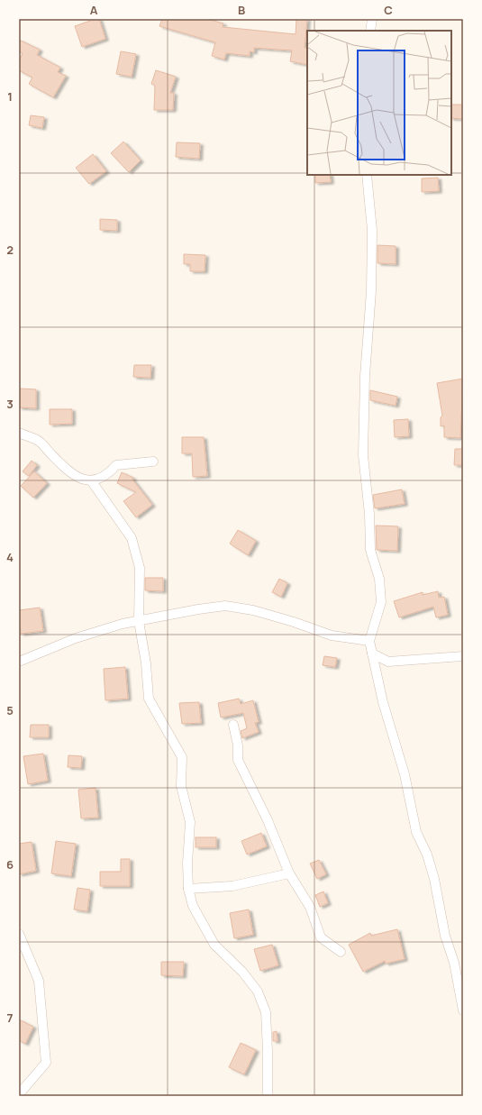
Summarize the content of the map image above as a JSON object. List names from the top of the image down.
{
  "grid": {
    "columns": ["A", "B", "C"],
    "rows": [
      "1",
      "2",
      "3",
      "4",
      "5",
      "6",
      "7"
    ]
  }
}
